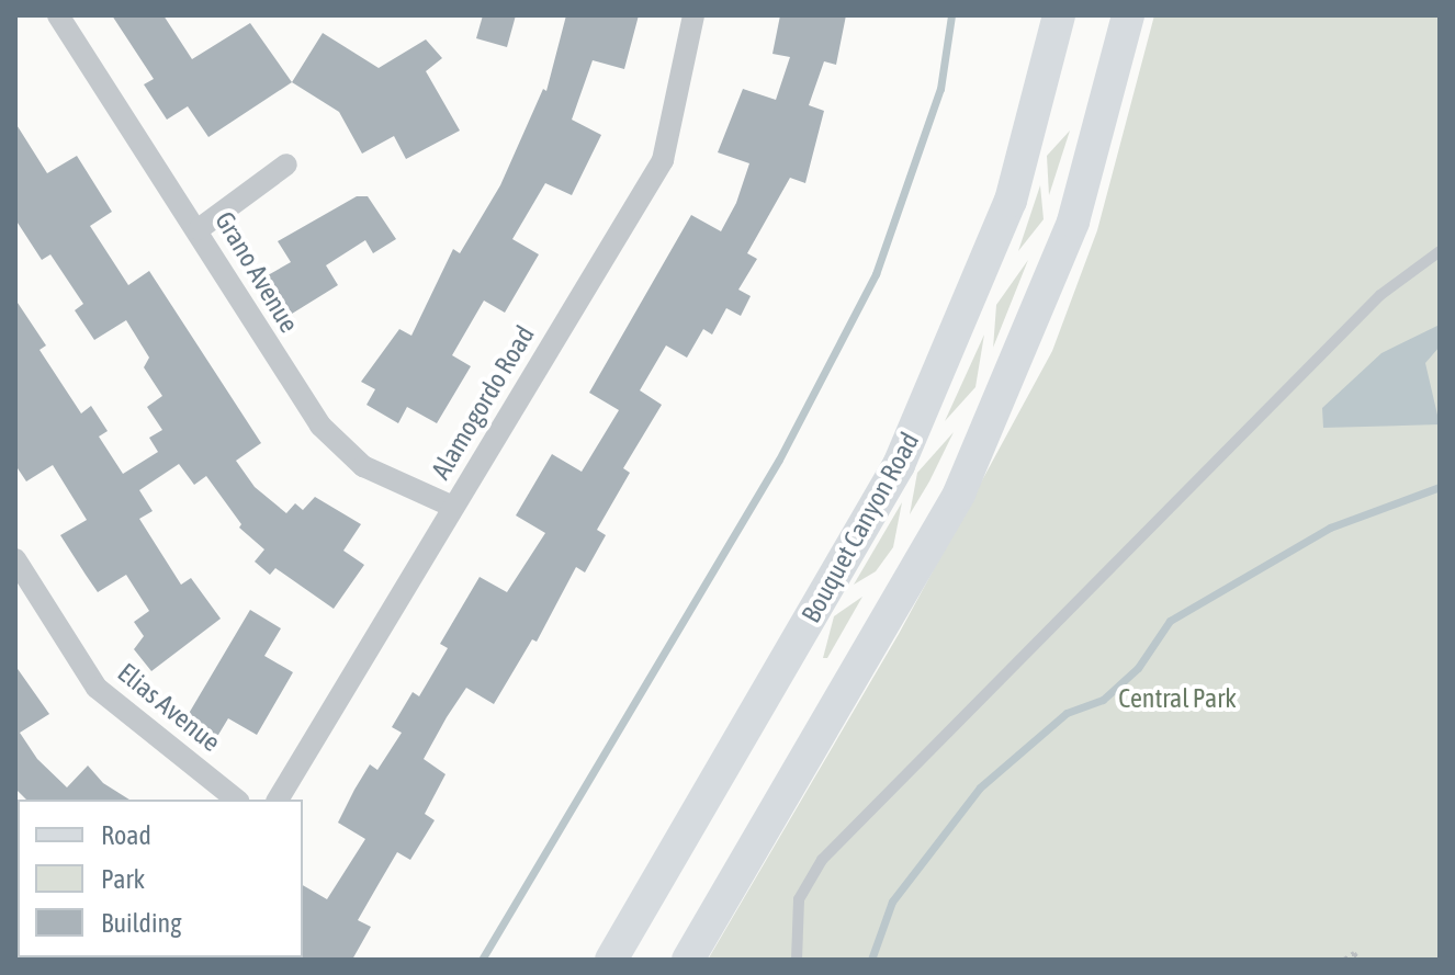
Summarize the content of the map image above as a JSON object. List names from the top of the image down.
{
  "streets": {
    "main road": ["Bouquet Canyon Road"],
    "street": ["Grano Avenue", "Alamogordo Road", "Elias Avenue"]
  },
  "crossings": [
    ["Grano Avenue", "Alamogordo Road"]
  ],
  "parks": ["Central Park"],
  "legend": ["Road", "Park", "Building"]
}
